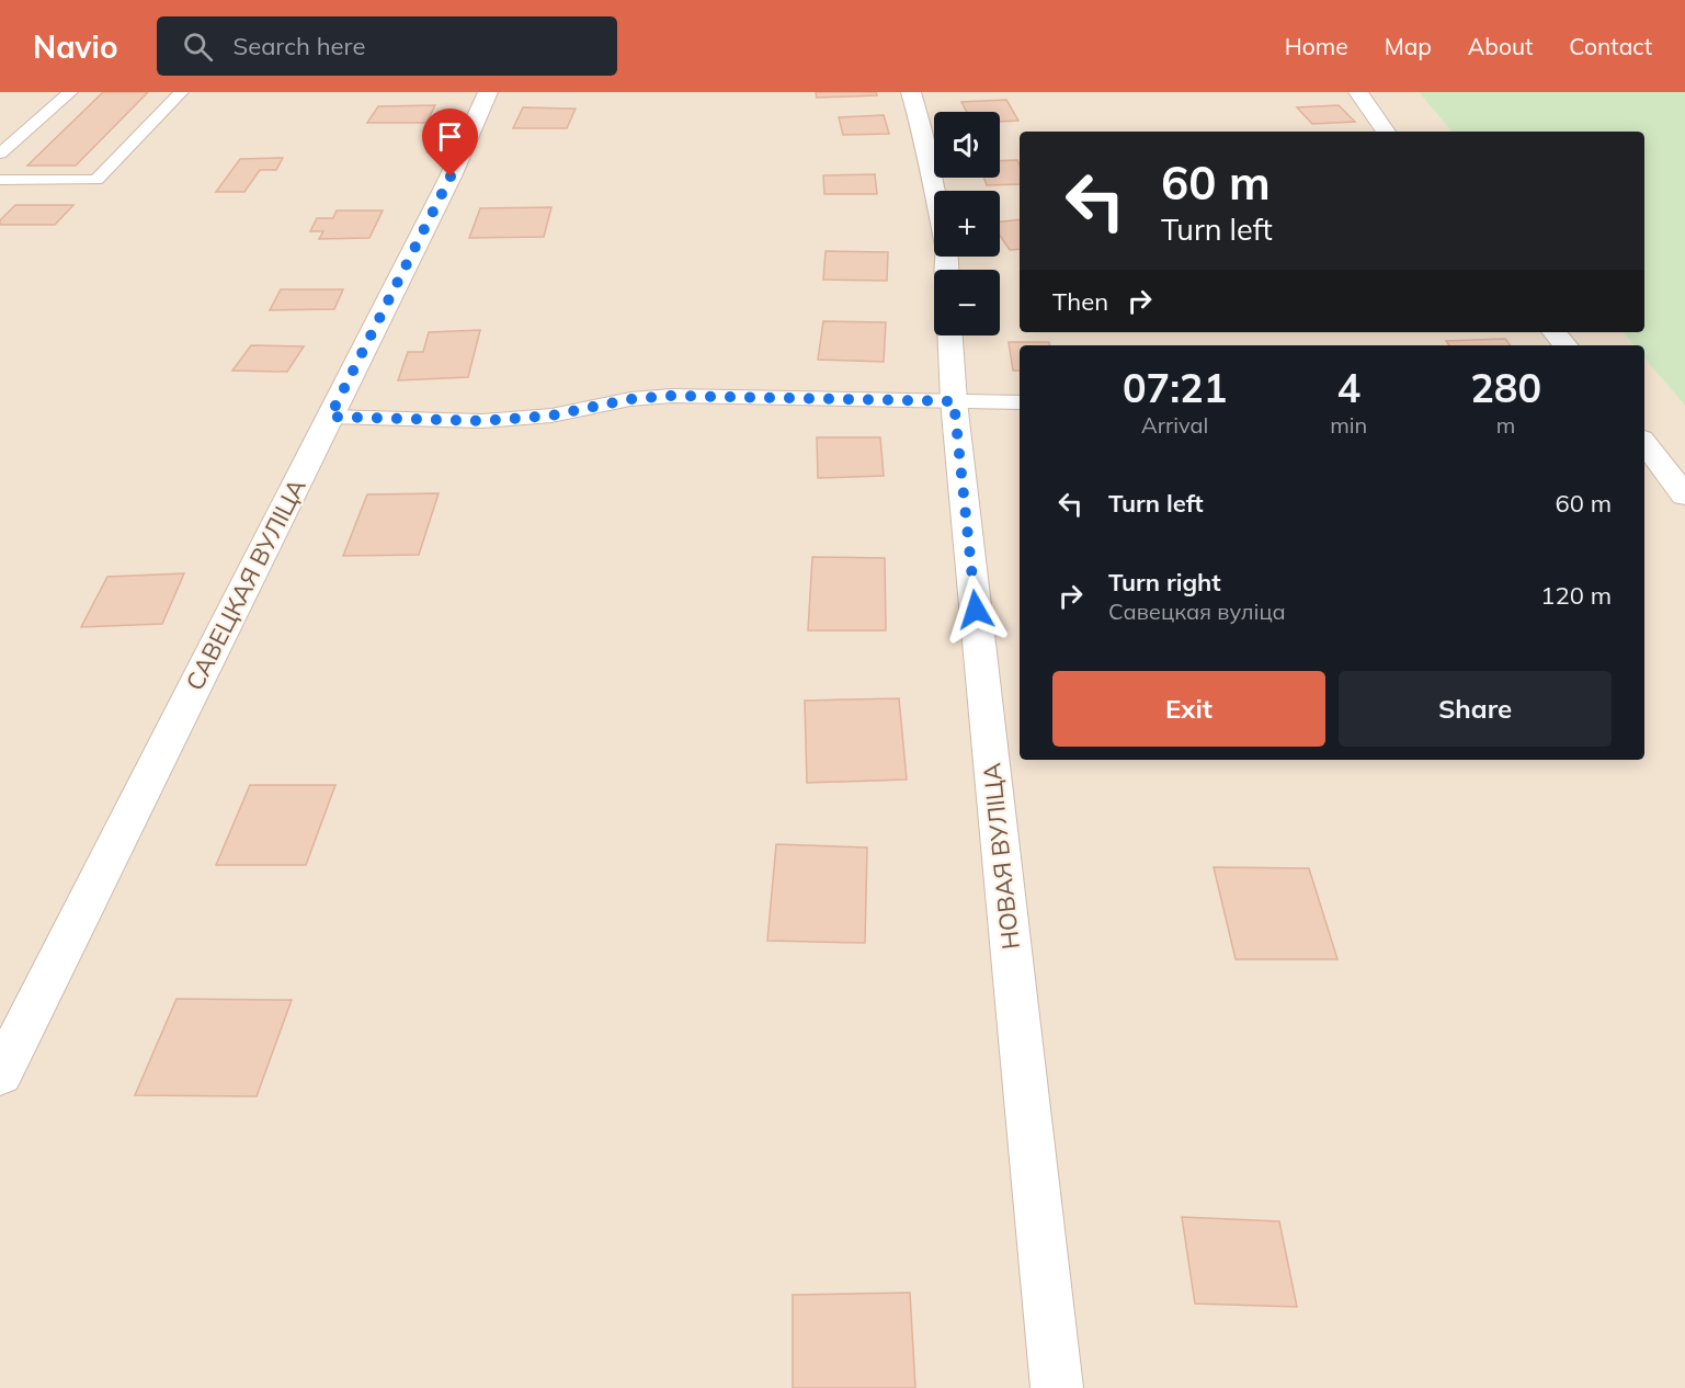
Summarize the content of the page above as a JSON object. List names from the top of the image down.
{
  "streets": {
    "street": ["САВЕЦКАЯ ВУЛІЦА", "НОВАЯ ВУЛІЦА"]
  },
  "page": {
    "header": "Navio",
    "search": "Search here",
    "nav": [
      "Home",
      "Map",
      "About",
      "Contact"
    ],
    "map_buttons": ["+", "−"],
    "turn": ["60 m", "Turn left"],
    "then": "Then",
    "eta": [
      "07:21",
      "Arrival",
      "4",
      "min",
      "280",
      "m"
    ],
    "list": [
      {
        "name": "Turn left",
        "value": "60 m"
      },
      {
        "name": "Turn right",
        "note": "Савецкая вуліца",
        "value": "120 m"
      }
    ],
    "buttons": ["Exit", "Share"]
  }
}
